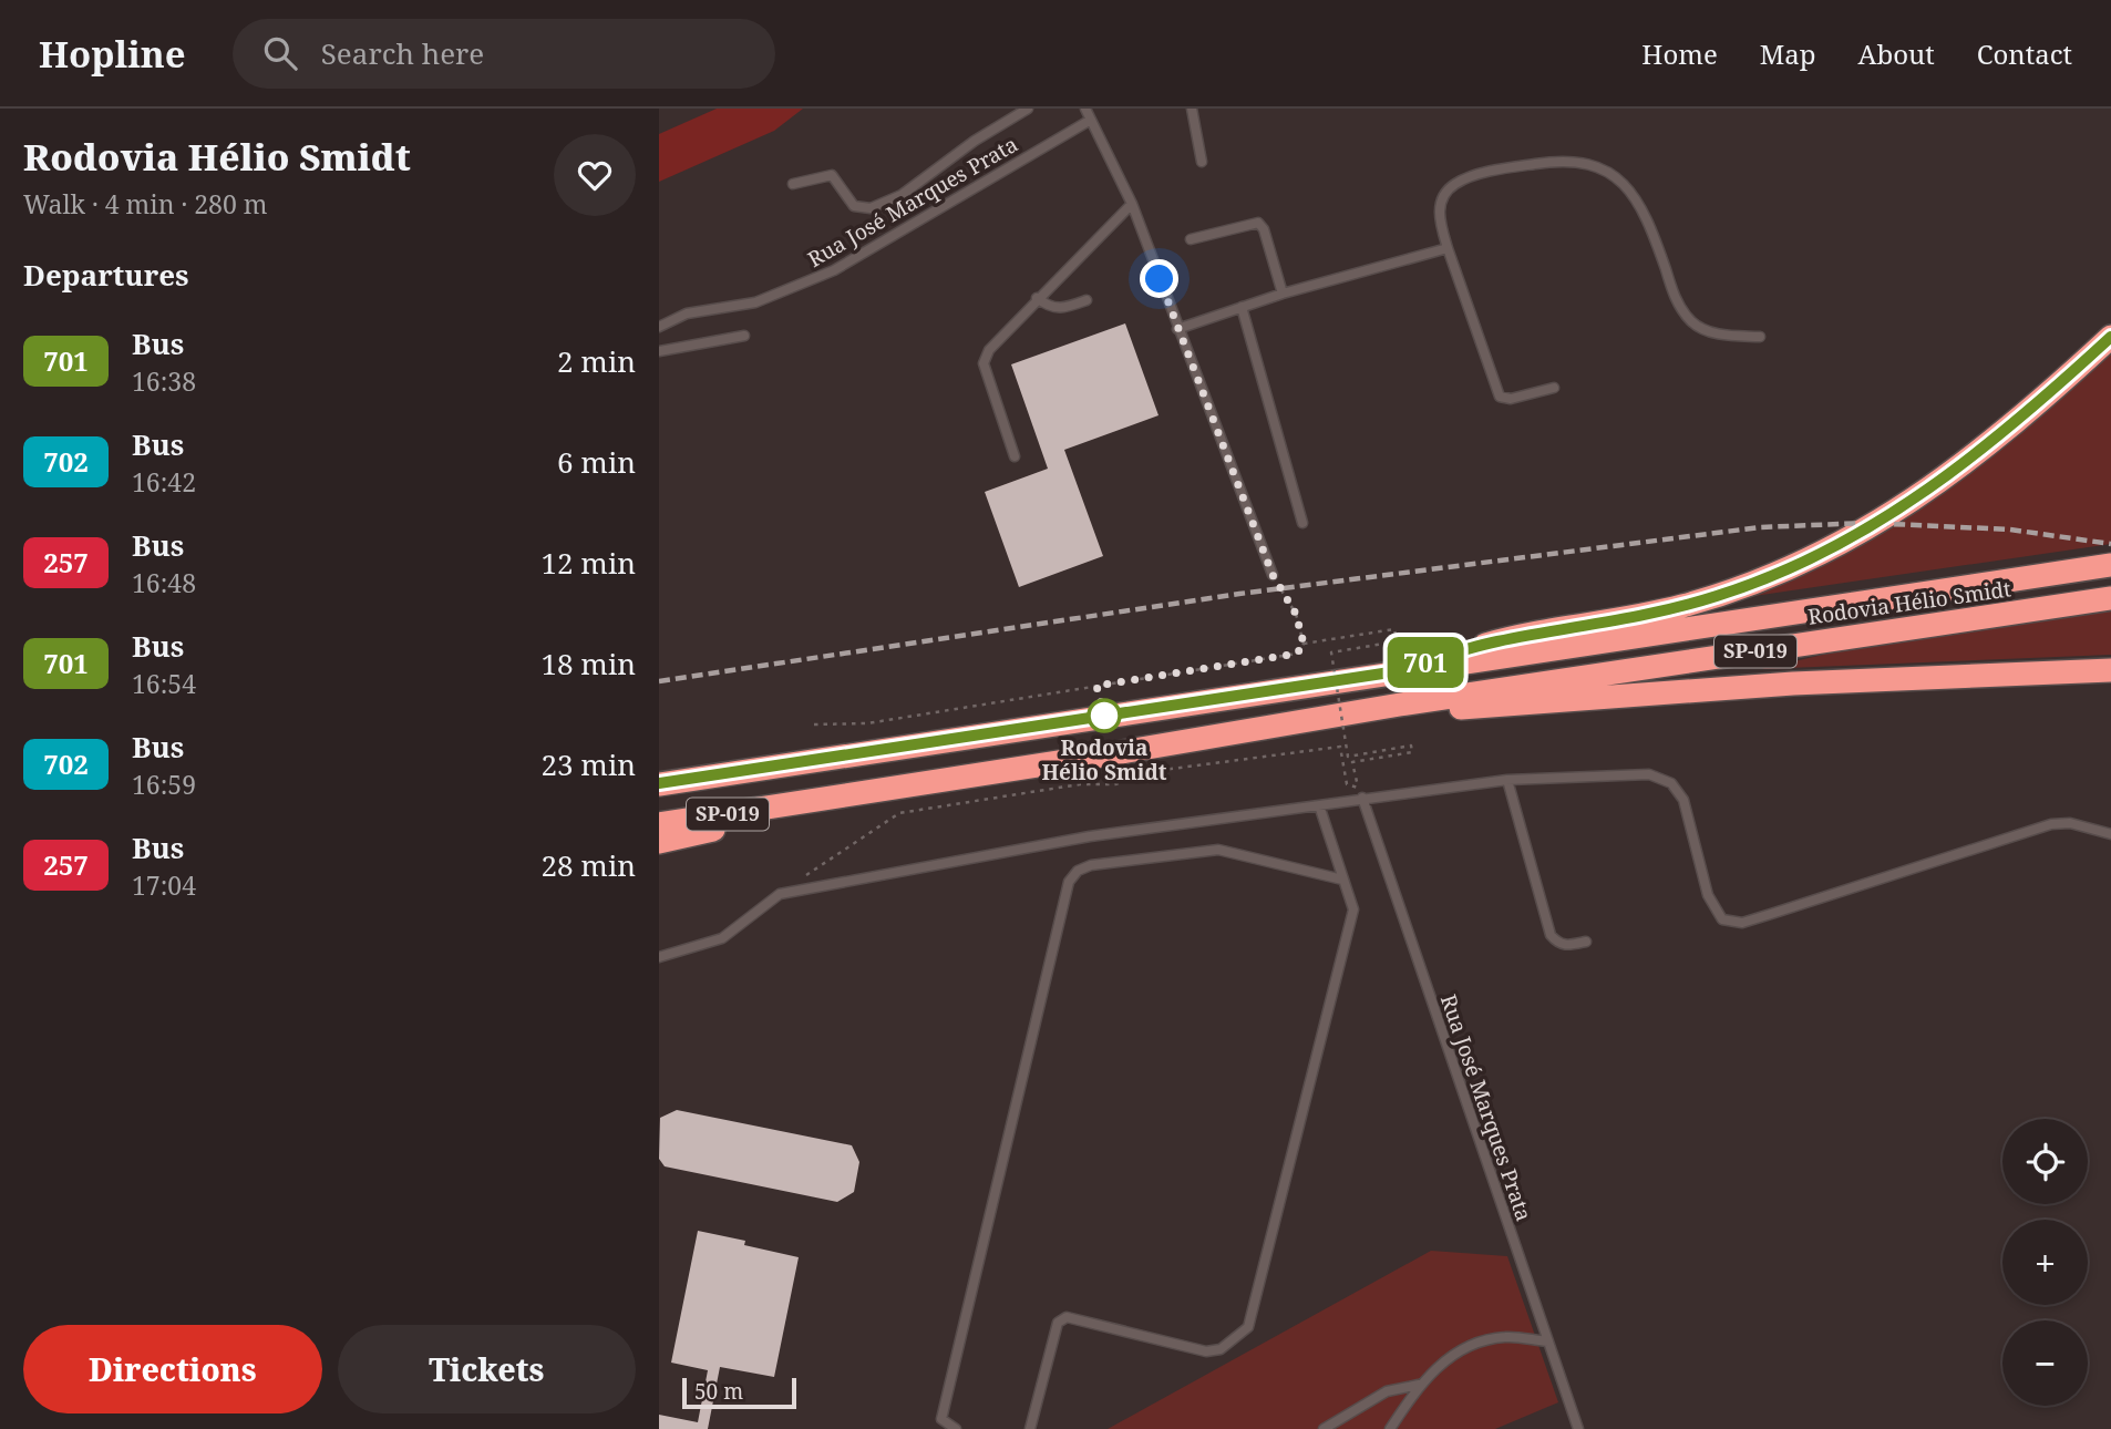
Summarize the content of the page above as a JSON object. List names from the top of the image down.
{
  "streets": {
    "highway": ["Rodovia Hélio Smidt", "SP-019"],
    "lane": ["Rua José Marques Prata"]
  },
  "places": ["Rodovia Hélio Smidt"],
  "lines": ["bus line 701"],
  "scale_bar": "50 m",
  "page": {
    "header": "Hopline",
    "search": "Search here",
    "nav": [
      "Home",
      "Map",
      "About",
      "Contact"
    ],
    "heading": [
      ["Rodovia Hélio Smidt", "Walk · 4 min · 280 m"],
      "Departures"
    ],
    "on_map": "701",
    "list": [
      {
        "mark": "701",
        "name": "Bus",
        "note": "16:38",
        "value": "2 min"
      },
      {
        "mark": "702",
        "name": "Bus",
        "note": "16:42",
        "value": "6 min"
      },
      {
        "mark": "257",
        "name": "Bus",
        "note": "16:48",
        "value": "12 min"
      },
      {
        "mark": "701",
        "name": "Bus",
        "note": "16:54",
        "value": "18 min"
      },
      {
        "mark": "702",
        "name": "Bus",
        "note": "16:59",
        "value": "23 min"
      },
      {
        "mark": "257",
        "name": "Bus",
        "note": "17:04",
        "value": "28 min"
      }
    ],
    "map_buttons": ["+", "−"],
    "buttons": ["Directions", "Tickets"],
    "scale": "50 m"
  }
}
